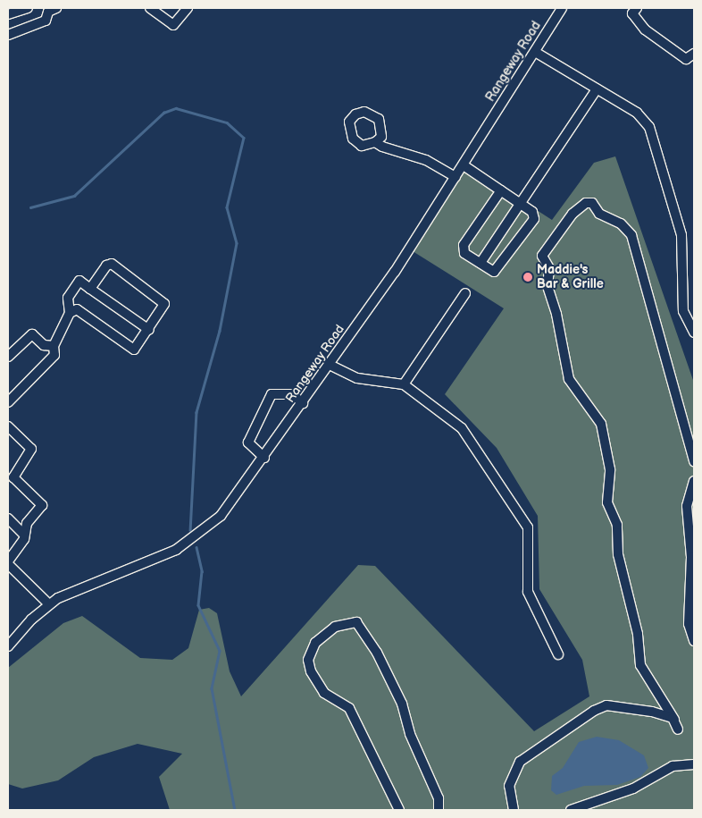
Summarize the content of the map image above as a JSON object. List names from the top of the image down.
{
  "streets": {
    "street": ["Rangeway Road"]
  },
  "places": ["Maddie's Bar & Grille"]
}
